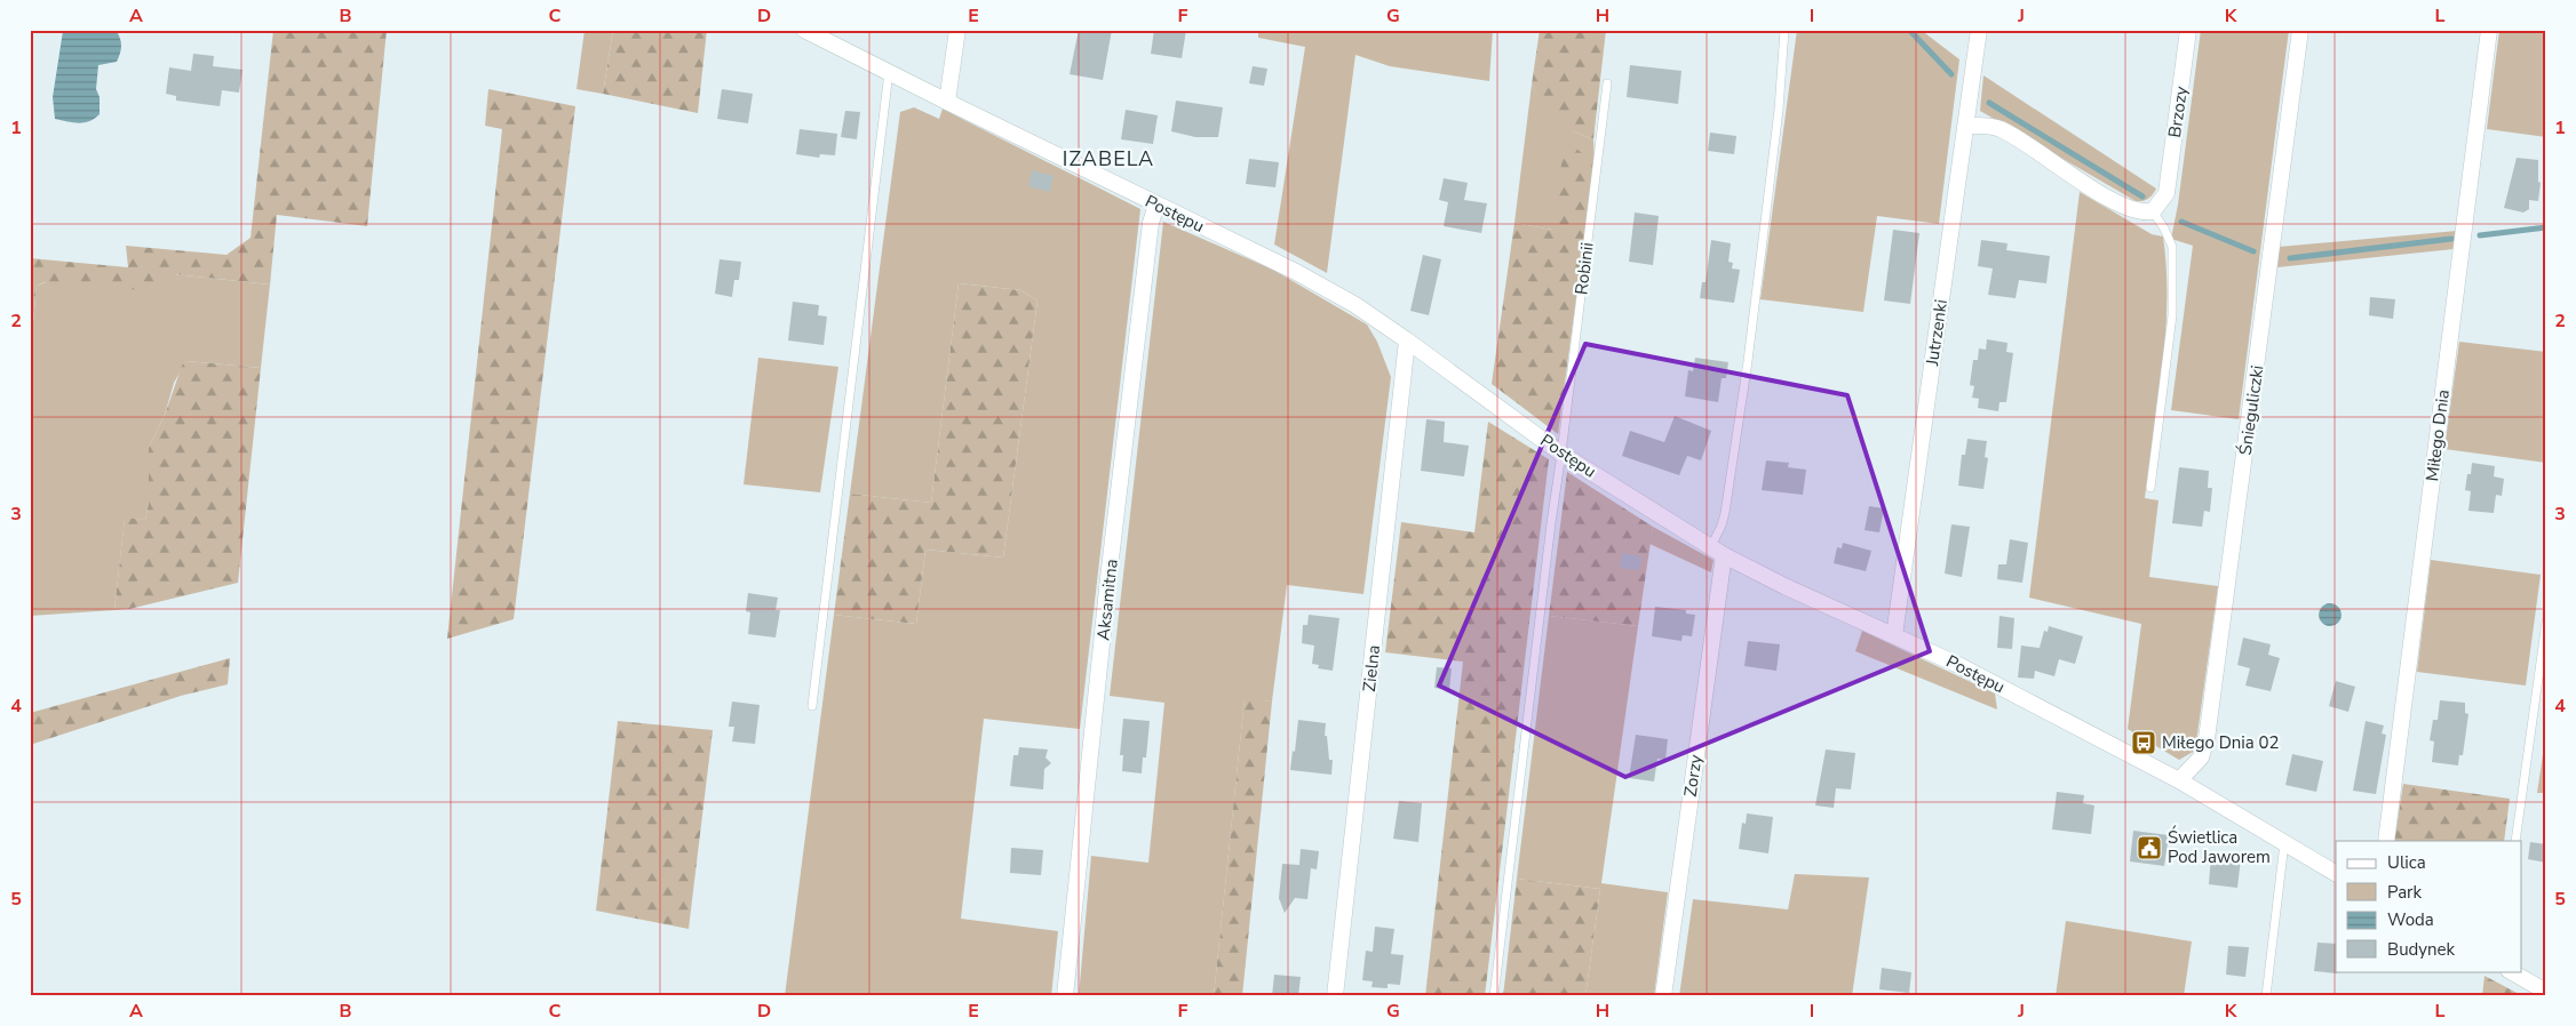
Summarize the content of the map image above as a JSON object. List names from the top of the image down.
{
  "streets": {
    "street": [
      "Brzozy",
      "Postępu",
      "Jutrzenki",
      "Śnieguliczki",
      "Miłego Dnia",
      "Aksamitna",
      "Zielna",
      "Zorzy"
    ],
    "lane": ["Robinii"]
  },
  "crossings": [
    ["Postępu", "Robinii"],
    ["Postępu", "Jutrzenki"],
    ["Postępu", "Śnieguliczki"],
    ["Postępu", "Aksamitna"],
    ["Postępu", "Zielna"],
    ["Postępu", "Zorzy"]
  ],
  "districts": ["IZABELA"],
  "places": {
    "bus stop": ["Miłego Dnia 02"],
    "public building": ["Świetlica Pod Jaworem"]
  },
  "legend": [
    "Ulica",
    "Park",
    "Woda",
    "Budynek"
  ],
  "grid": {
    "columns": [
      "A",
      "B",
      "C",
      "D",
      "E",
      "F",
      "G",
      "H",
      "I",
      "J",
      "K",
      "L"
    ],
    "rows": [
      "1",
      "2",
      "3",
      "4",
      "5"
    ]
  }
}
